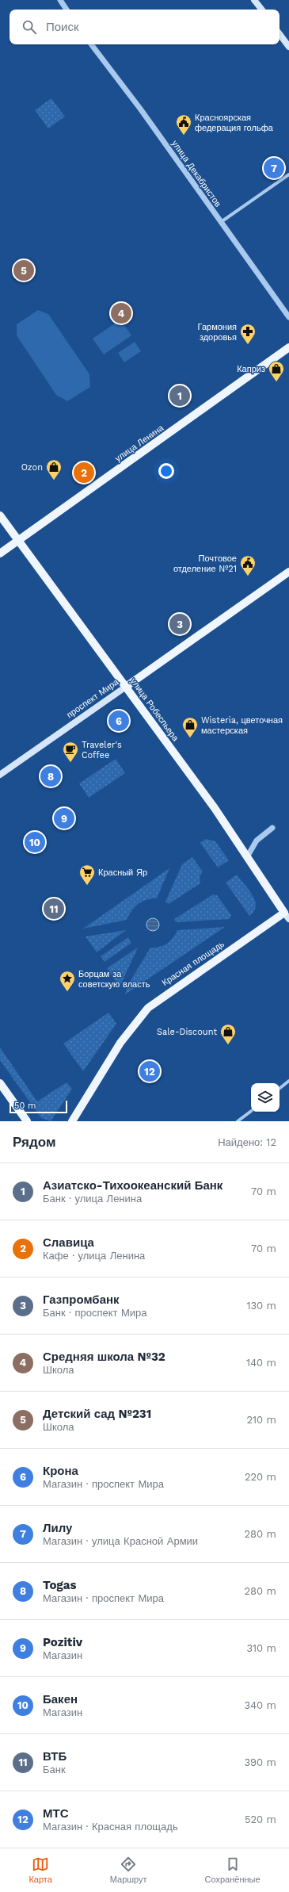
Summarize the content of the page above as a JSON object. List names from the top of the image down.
{
  "streets": {
    "main road": [
      "улица Ленина",
      "проспект Мира",
      "улица Робеспьера",
      "Красная площадь"
    ],
    "street": ["улица Декабристов"]
  },
  "crossings": [
    ["улица Ленина", "улица Робеспьера"],
    ["проспект Мира", "улица Робеспьера"],
    ["улица Робеспьера", "Красная площадь"]
  ],
  "places": {
    "public building": ["Красноярская федерация гольфа", "Почтовое отделение №21"],
    "pharmacy": ["Гармония здоровья"],
    "shop": [
      "Каприз",
      "Ozon",
      "Wisteria, цветочная мастерская",
      "Sale-Discount"
    ],
    "cafe": ["Traveler's Coffee"],
    "supermarket": ["Красный Яр"],
    "place": ["Борцам за советскую власть"]
  },
  "scale_bar": "50 m",
  "page": {
    "search": "Поиск",
    "pins": [
      "7",
      "5",
      "4",
      "1",
      "2",
      "3",
      "6",
      "8",
      "9",
      "10",
      "11",
      "12"
    ],
    "scale": "50 m",
    "heading": ["Рядом", "Найдено: 12"],
    "list": [
      {
        "mark": "1",
        "name": "Азиатско-Тихоокеанский Банк",
        "note": "Банк · улица Ленина",
        "value": "70 m"
      },
      {
        "mark": "2",
        "name": "Славица",
        "note": "Кафе · улица Ленина",
        "value": "70 m"
      },
      {
        "mark": "3",
        "name": "Газпромбанк",
        "note": "Банк · проспект Мира",
        "value": "130 m"
      },
      {
        "mark": "4",
        "name": "Средняя школа №32",
        "note": "Школа",
        "value": "140 m"
      },
      {
        "mark": "5",
        "name": "Детский сад №231",
        "note": "Школа",
        "value": "210 m"
      },
      {
        "mark": "6",
        "name": "Крона",
        "note": "Магазин · проспект Мира",
        "value": "220 m"
      },
      {
        "mark": "7",
        "name": "Лилу",
        "note": "Магазин · улица Красной Армии",
        "value": "280 m"
      },
      {
        "mark": "8",
        "name": "Togas",
        "note": "Магазин · проспект Мира",
        "value": "280 m"
      },
      {
        "mark": "9",
        "name": "Pozitiv",
        "note": "Магазин",
        "value": "310 m"
      },
      {
        "mark": "10",
        "name": "Бакен",
        "note": "Магазин",
        "value": "340 m"
      },
      {
        "mark": "11",
        "name": "ВТБ",
        "note": "Банк",
        "value": "390 m"
      },
      {
        "mark": "12",
        "name": "МТС",
        "note": "Магазин · Красная площадь",
        "value": "520 m"
      }
    ],
    "nav": ["Карта", "Маршрут", "Сохранённые"]
  }
}
